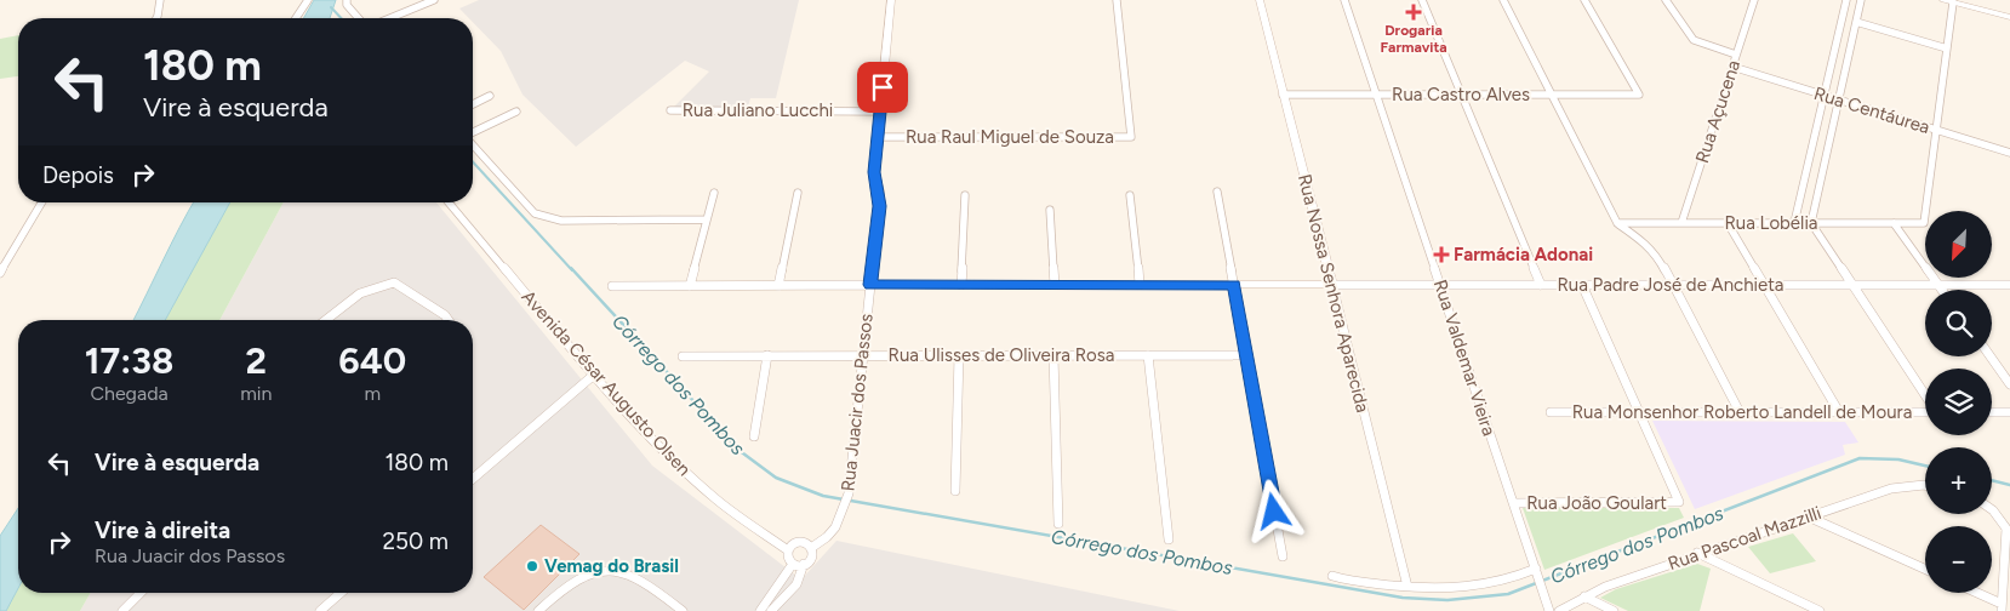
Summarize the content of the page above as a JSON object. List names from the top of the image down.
{
  "streets": {
    "street": [
      "Rua Castro Alves",
      "Rua Juliano Lucchi",
      "Rua Centáurea",
      "Rua Açucena",
      "Rua Raul Miguel de Souza",
      "Rua Lobélia",
      "Rua Padre José de Anchieta",
      "Rua Nossa Senhora Aparecida",
      "Rua Ulisses de Oliveira Rosa",
      "Rua Valdemar Vieira",
      "Avenida César Augusto Olsen",
      "Rua Juacir dos Passos",
      "Rua Monsenhor Roberto Landell de Moura",
      "Rua João Goulart",
      "Rua Pascoal Mazzilli"
    ]
  },
  "crossings": [
    ["Rua Castro Alves", "Rua Nossa Senhora Aparecida"],
    ["Rua Castro Alves", "Rua Valdemar Vieira"],
    ["Rua Juliano Lucchi", "Rua Juacir dos Passos"],
    ["Rua Centáurea", "Rua Açucena"],
    ["Rua Centáurea", "Rua Lobélia"],
    ["Rua Açucena", "Rua Lobélia"],
    ["Rua Raul Miguel de Souza", "Rua Juacir dos Passos"],
    ["Rua Padre José de Anchieta", "Rua Nossa Senhora Aparecida"],
    ["Rua Padre José de Anchieta", "Rua Valdemar Vieira"],
    ["Rua Ulisses de Oliveira Rosa", "Rua Juacir dos Passos"],
    ["Rua Valdemar Vieira", "Rua João Goulart"],
    ["Avenida César Augusto Olsen", "Rua Juacir dos Passos"],
    ["Rua Monsenhor Roberto Landell de Moura", "Rua João Goulart"]
  ],
  "water": ["Córrego dos Pombos"],
  "places": {
    "health": ["Drogaria Farmavita", "Farmácia Adonai"],
    "other": ["Vemag do Brasil"]
  },
  "north": "bottom left",
  "page": {
    "turn": ["180 m", "Vire à esquerda"],
    "then": "Depois",
    "map_buttons": ["+", "−"],
    "eta": [
      "17:38",
      "Chegada",
      "2",
      "min",
      "640",
      "m"
    ],
    "list": [
      {
        "name": "Vire à esquerda",
        "value": "180 m"
      },
      {
        "name": "Vire à direita",
        "note": "Rua Juacir dos Passos",
        "value": "250 m"
      }
    ]
  }
}
